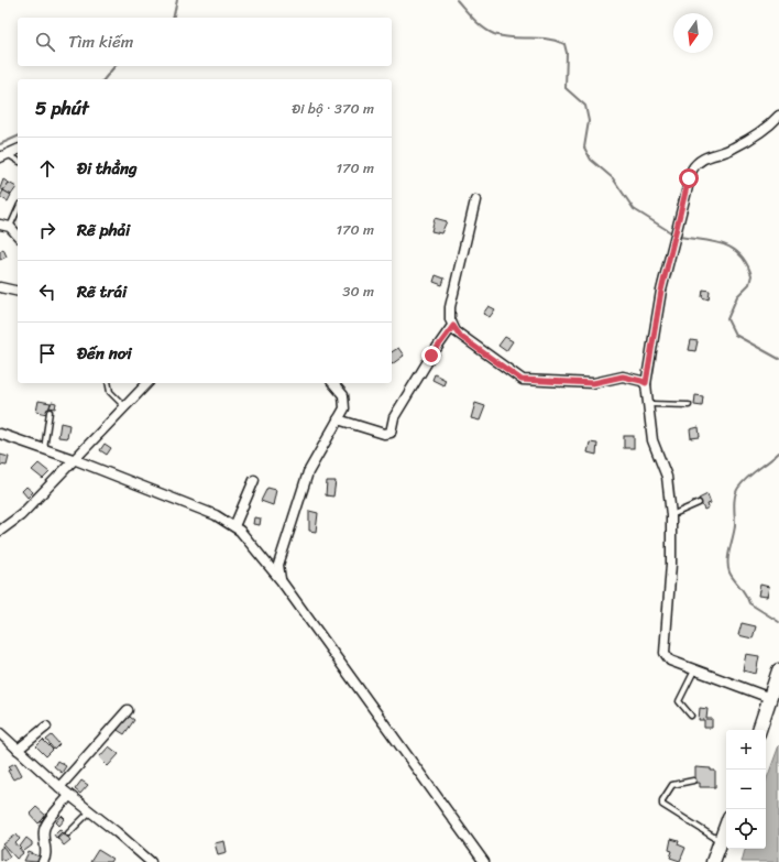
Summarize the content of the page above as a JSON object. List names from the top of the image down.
{
  "north": "bottom",
  "page": {
    "search": "Tìm kiếm",
    "heading": ["5 phút", "Đi bộ · 370 m"],
    "list": [
      ["Đi thẳng", "170 m"],
      ["Rẽ phải", "170 m"],
      ["Rẽ trái", "30 m"],
      "Đến nơi"
    ],
    "map_buttons": ["+", "−"]
  }
}
